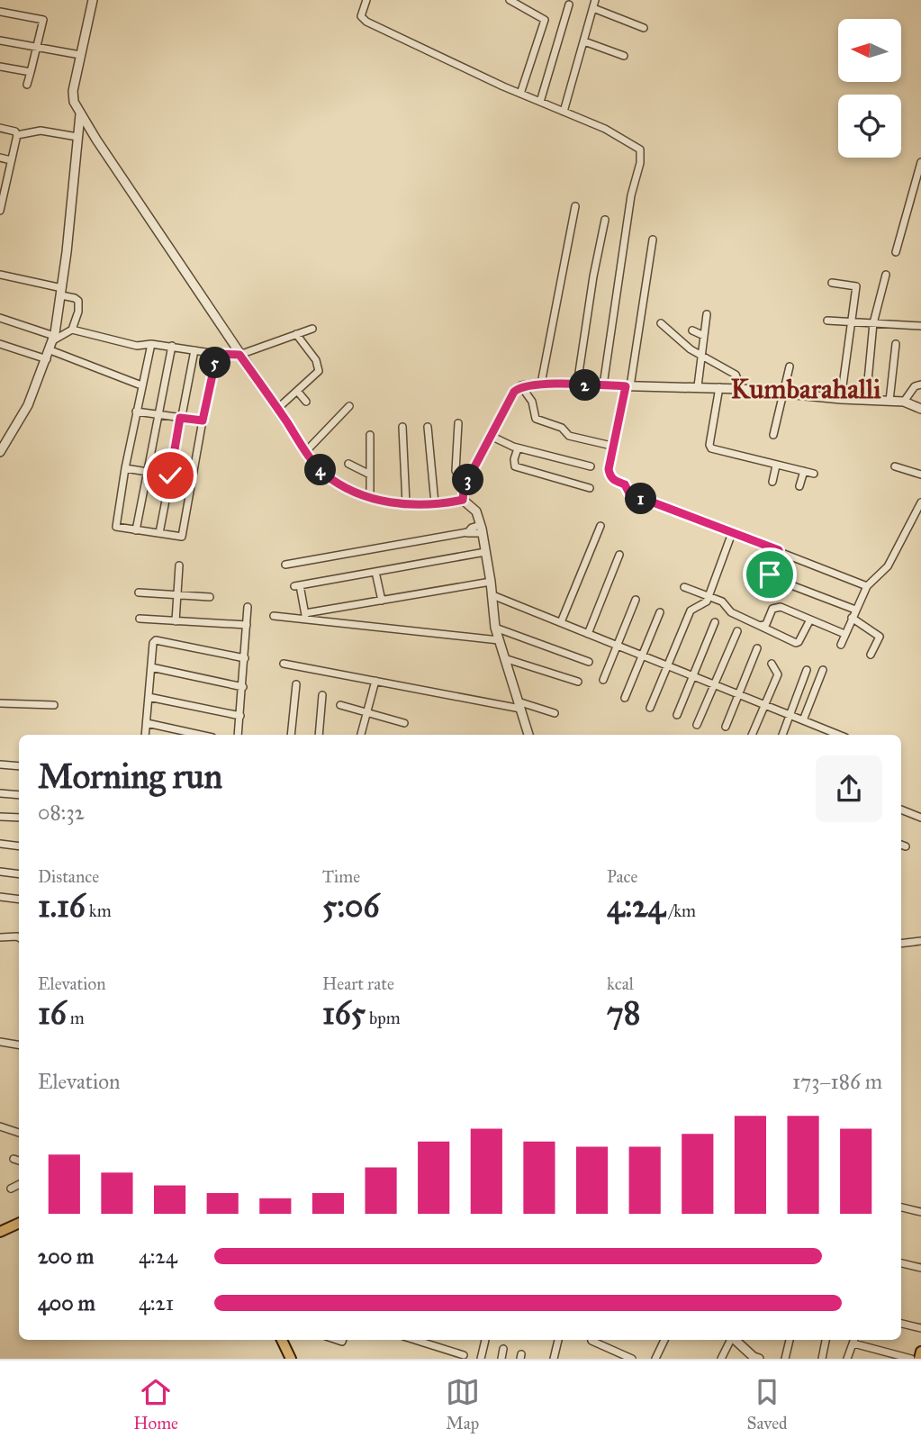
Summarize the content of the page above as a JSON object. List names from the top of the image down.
{
  "districts": ["Kumbarahalli"],
  "north": "left",
  "page": {
    "pins": [
      "5",
      "2",
      "4",
      "3",
      "1"
    ],
    "heading": ["Morning run", "08:32"],
    "stats": [
      ["Distance", "1.16 km"],
      ["Time", "5:06"],
      ["Pace", "4:24 /km"],
      ["Elevation", "16 m"],
      ["Heart rate", "165 bpm"],
      ["kcal", "78"]
    ],
    "chart": ["Elevation", "173–186 m"],
    "list": [
      {
        "name": "200 m",
        "note": "4:24"
      },
      {
        "name": "400 m",
        "note": "4:21"
      }
    ],
    "tabs": ["Home", "Map", "Saved"]
  }
}
